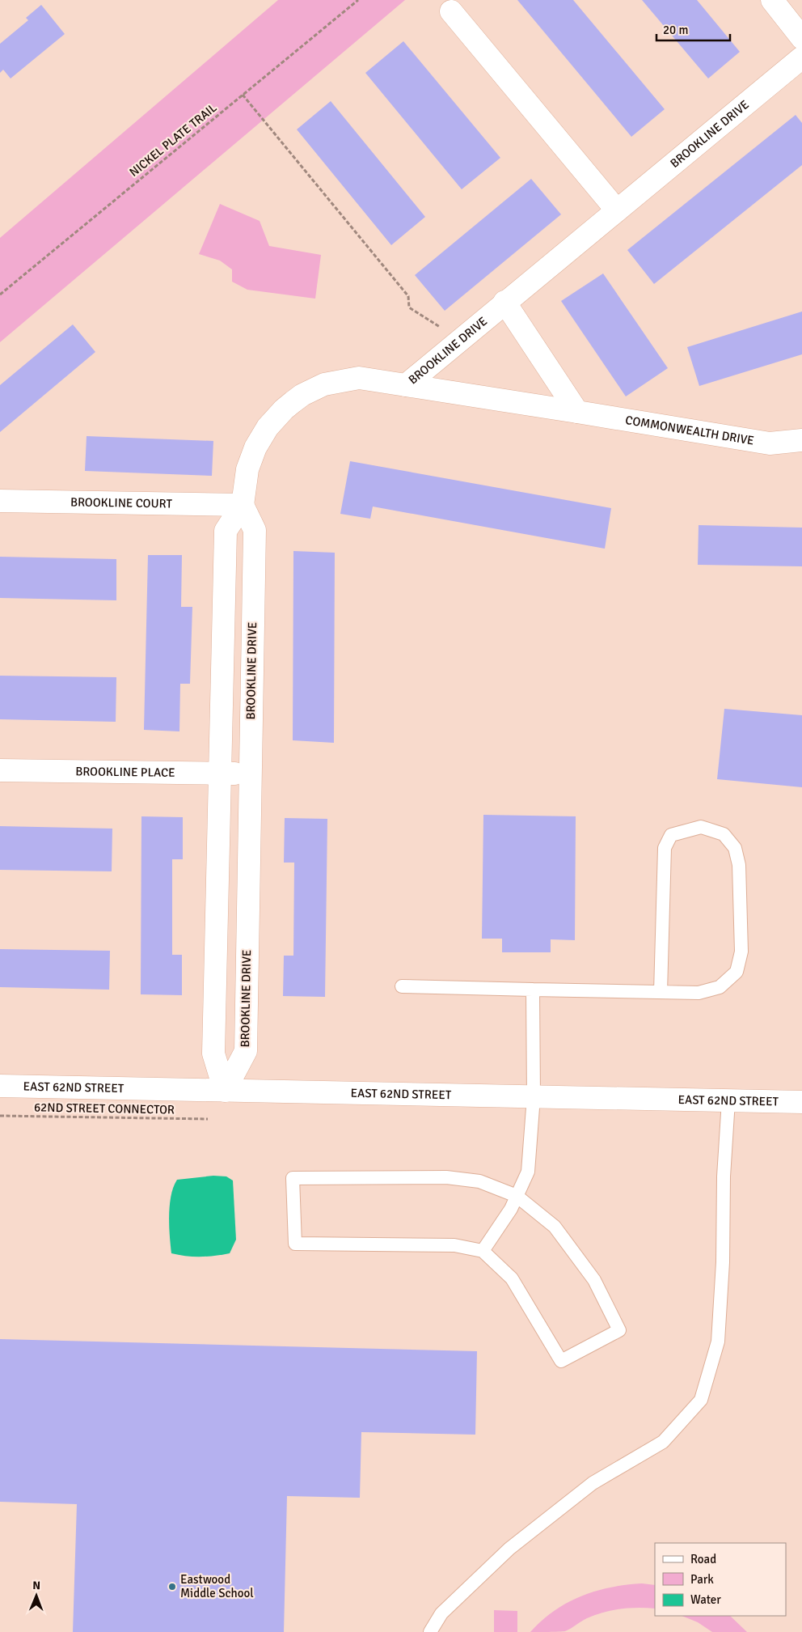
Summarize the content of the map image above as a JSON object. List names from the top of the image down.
{
  "streets": {
    "street": [
      "BROOKLINE DRIVE",
      "COMMONWEALTH DRIVE",
      "BROOKLINE COURT",
      "BROOKLINE PLACE",
      "EAST 62ND STREET"
    ],
    "path": ["NICKEL PLATE TRAIL", "62ND STREET CONNECTOR"]
  },
  "crossings": [
    ["BROOKLINE DRIVE", "COMMONWEALTH DRIVE"],
    ["BROOKLINE DRIVE", "BROOKLINE COURT"],
    ["BROOKLINE DRIVE", "BROOKLINE PLACE"],
    ["BROOKLINE DRIVE", "EAST 62ND STREET"]
  ],
  "places": ["Eastwood Middle School"],
  "legend": ["Road", "Park", "Water"],
  "scale_bar": "20 m",
  "north": "top"
}
